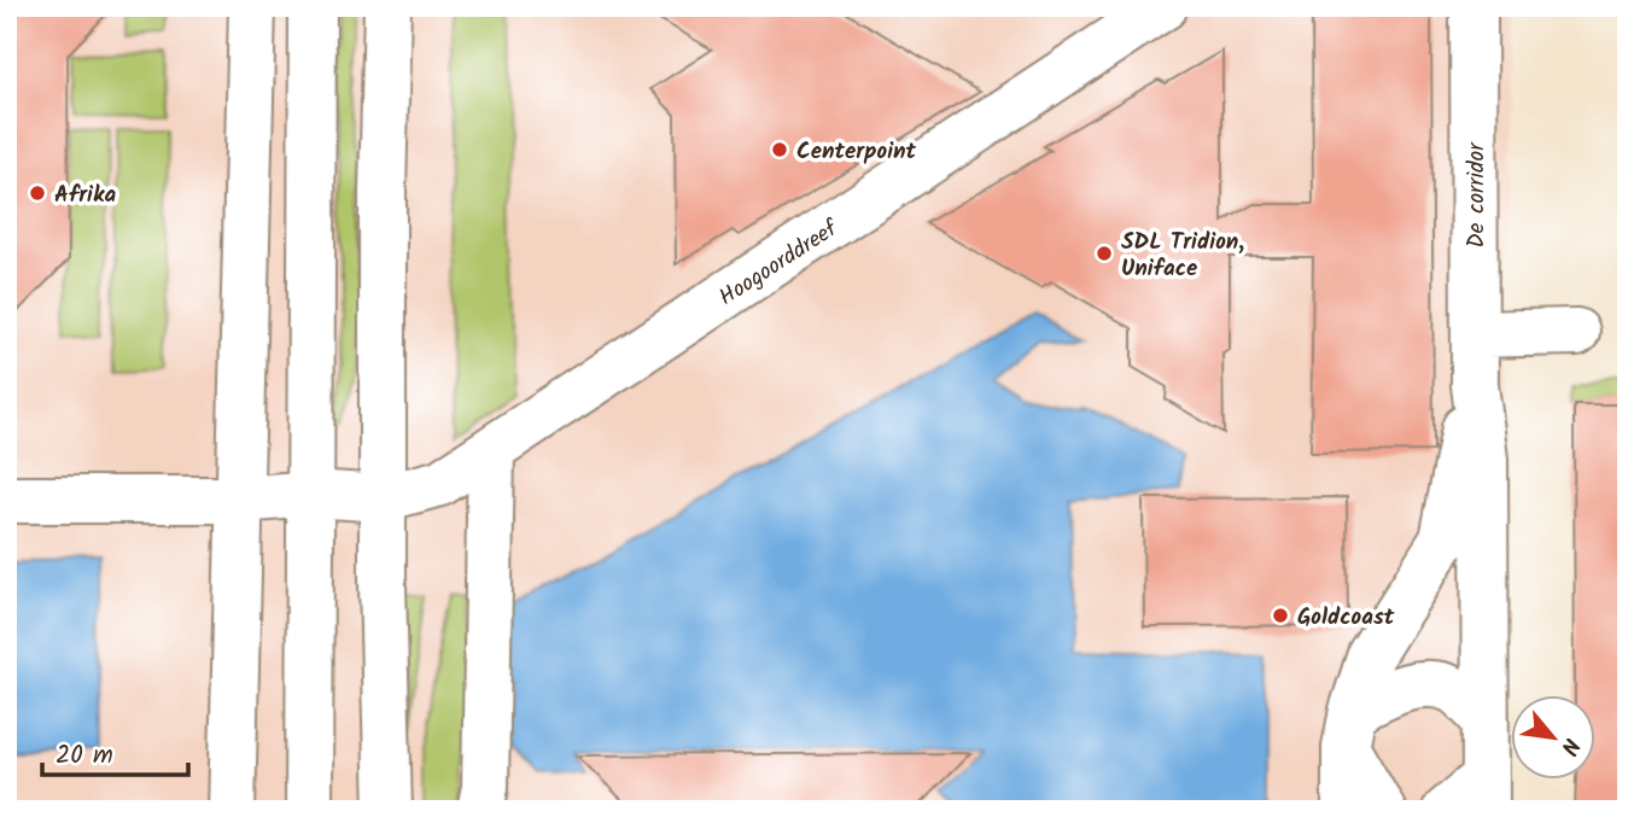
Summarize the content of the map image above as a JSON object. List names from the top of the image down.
{
  "streets": {
    "street": ["De corridor", "Hoogoorddreef"]
  },
  "places": [
    "Centerpoint",
    "Afrika",
    "SDL Tridion, Uniface",
    "Goldcoast"
  ],
  "scale_bar": "20 m",
  "north": "bottom right"
}
